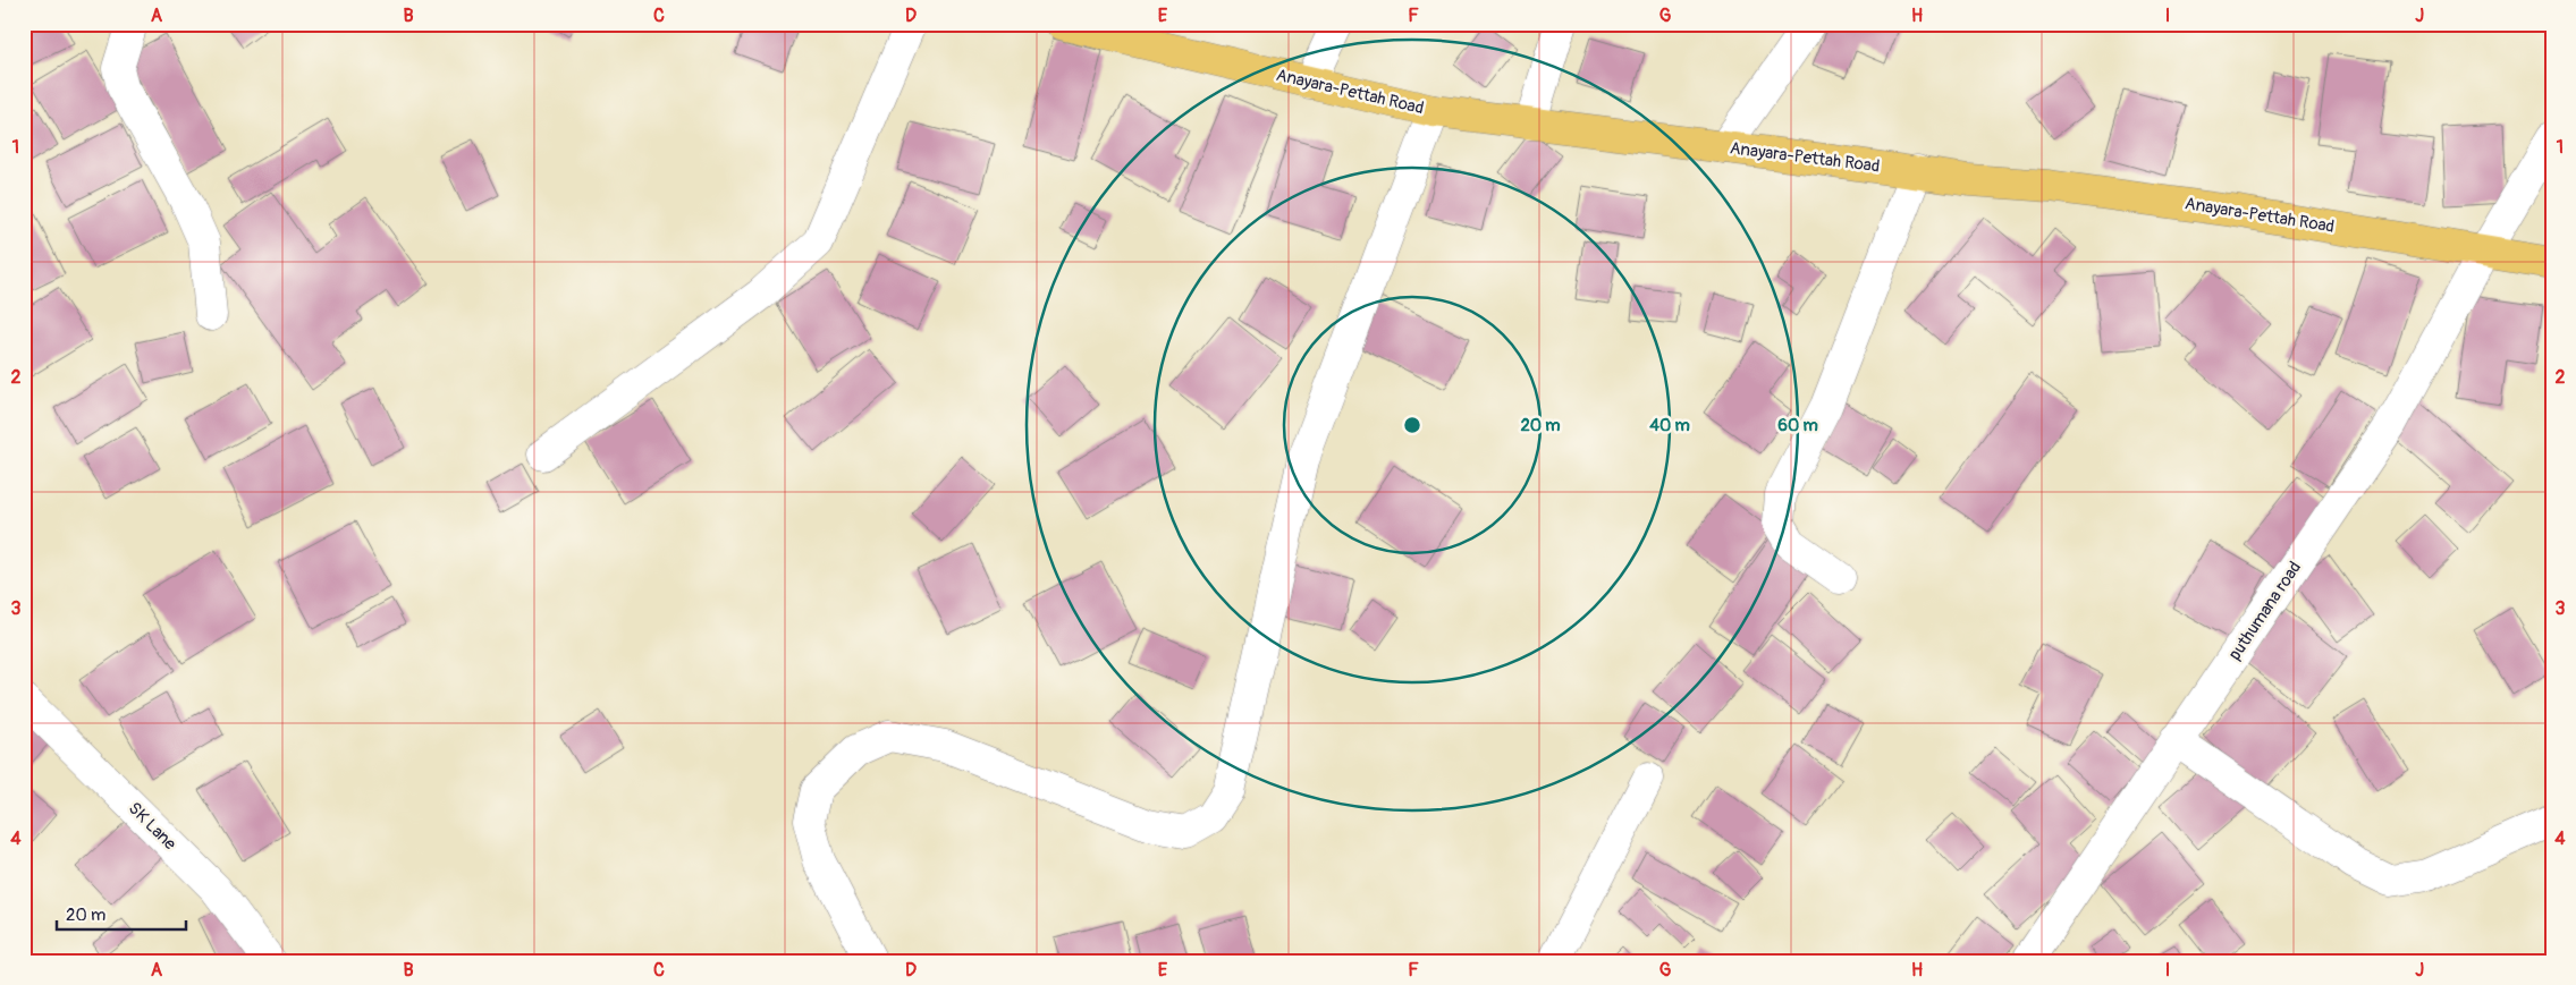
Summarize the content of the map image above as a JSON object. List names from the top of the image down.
{
  "streets": {
    "main road": ["Anayara-Pettah Road"],
    "street": ["puthumana road", "SK Lane"]
  },
  "crossings": [
    ["Anayara-Pettah Road", "puthumana road"]
  ],
  "scale_bar": "20 m",
  "grid": {
    "columns": [
      "A",
      "B",
      "C",
      "D",
      "E",
      "F",
      "G",
      "H",
      "I",
      "J"
    ],
    "rows": [
      "1",
      "2",
      "3",
      "4"
    ]
  },
  "rings": ["20 m", "40 m", "60 m"]
}
